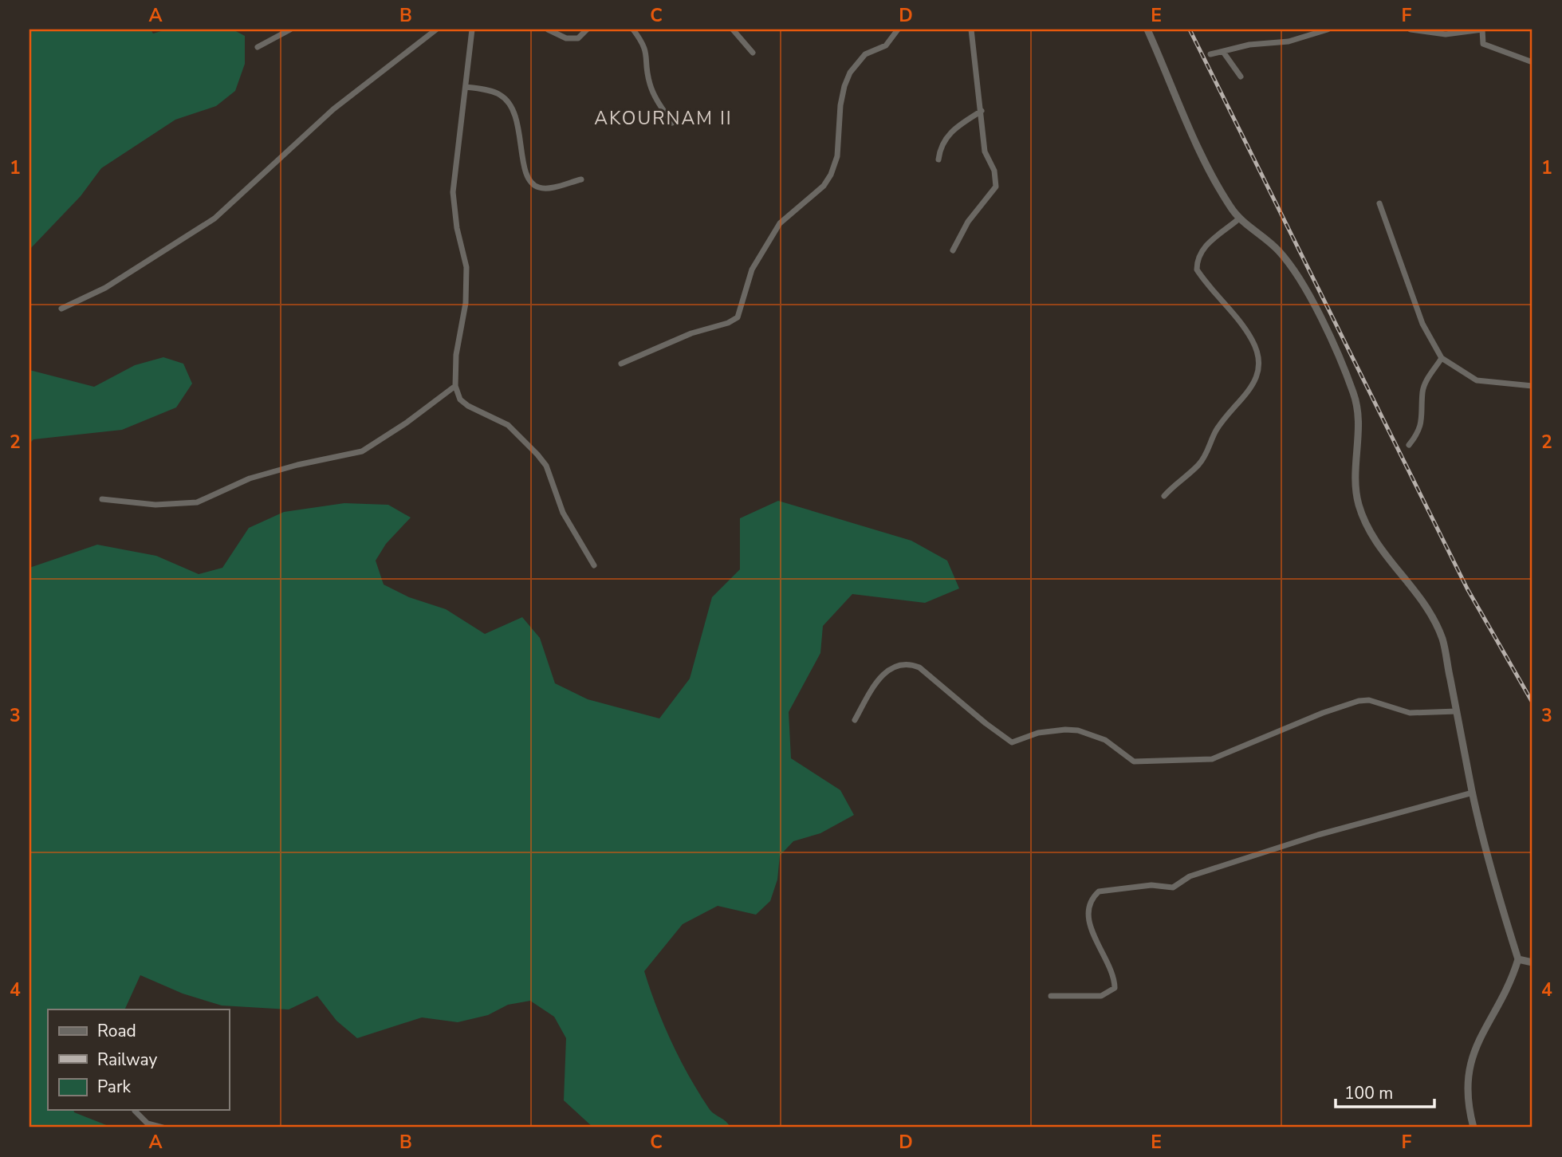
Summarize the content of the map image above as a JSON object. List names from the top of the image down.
{
  "districts": ["AKOURNAM II"],
  "legend": ["Road", "Railway", "Park"],
  "scale_bar": "100 m",
  "grid": {
    "columns": [
      "A",
      "B",
      "C",
      "D",
      "E",
      "F"
    ],
    "rows": [
      "1",
      "2",
      "3",
      "4"
    ]
  }
}
